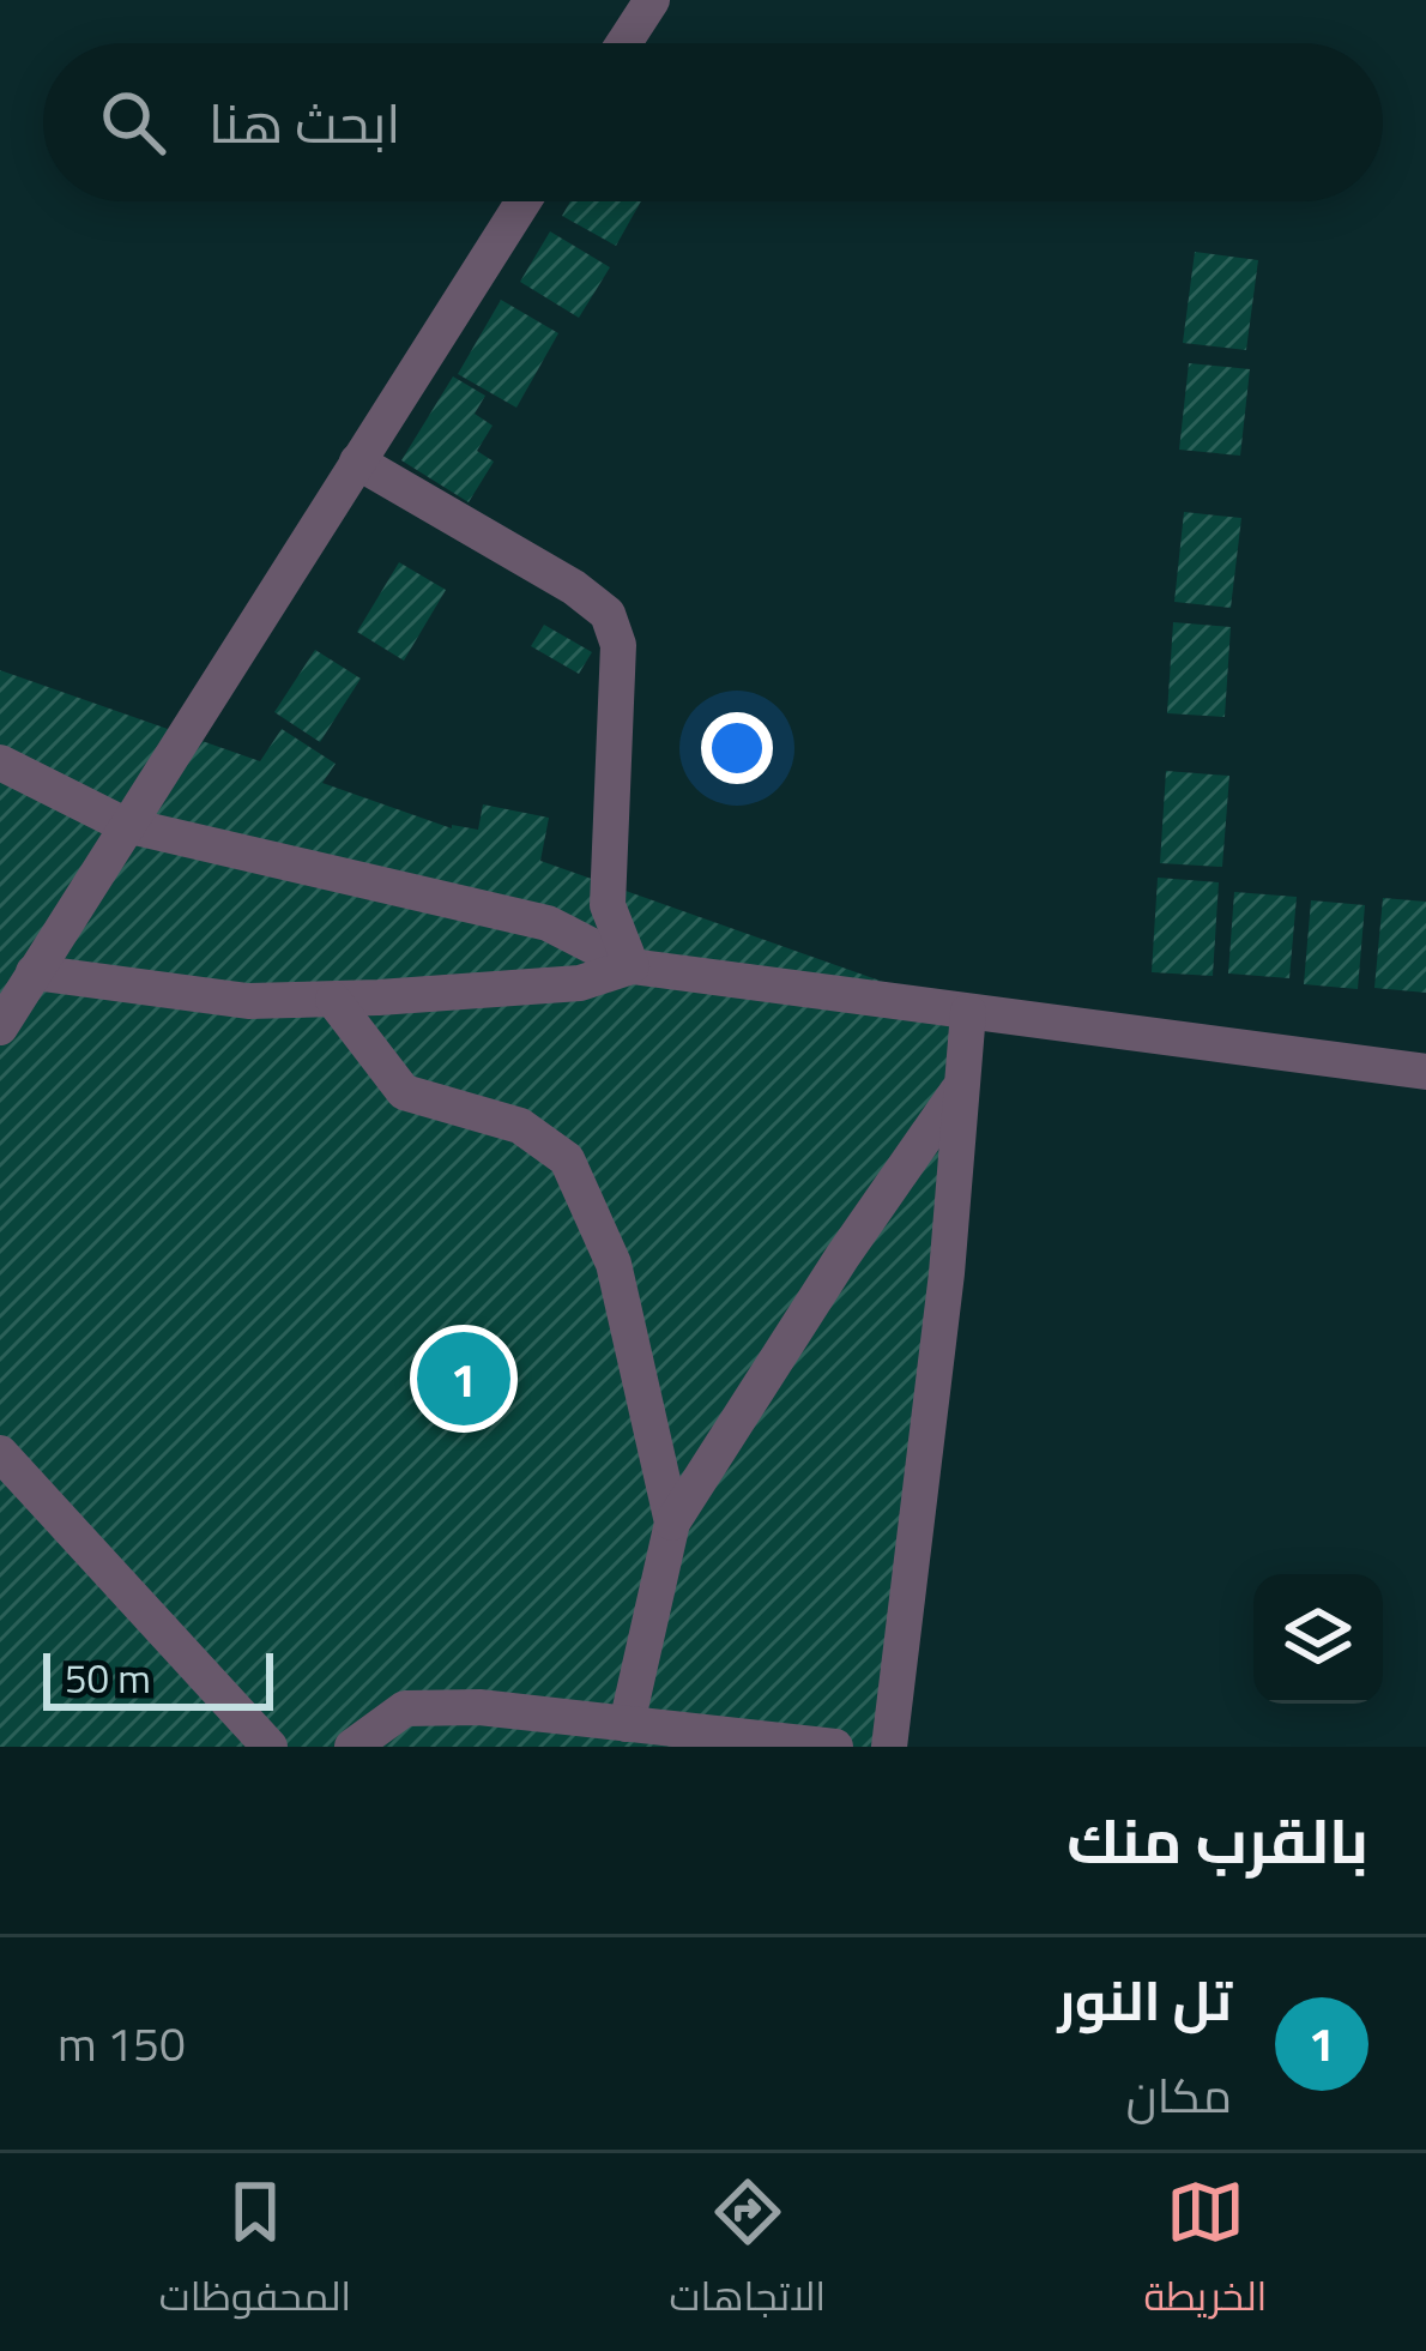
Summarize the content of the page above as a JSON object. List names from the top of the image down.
{
  "scale_bar": "50 m",
  "page": {
    "search": "ابحث هنا",
    "pins": "1",
    "scale": "50 m",
    "heading": "بالقرب منك",
    "list": [
      {
        "mark": "1",
        "name": "تل النور",
        "note": "مكان",
        "value": "150 m"
      }
    ],
    "nav": ["الخريطة", "الاتجاهات", "المحفوظات"]
  }
}
